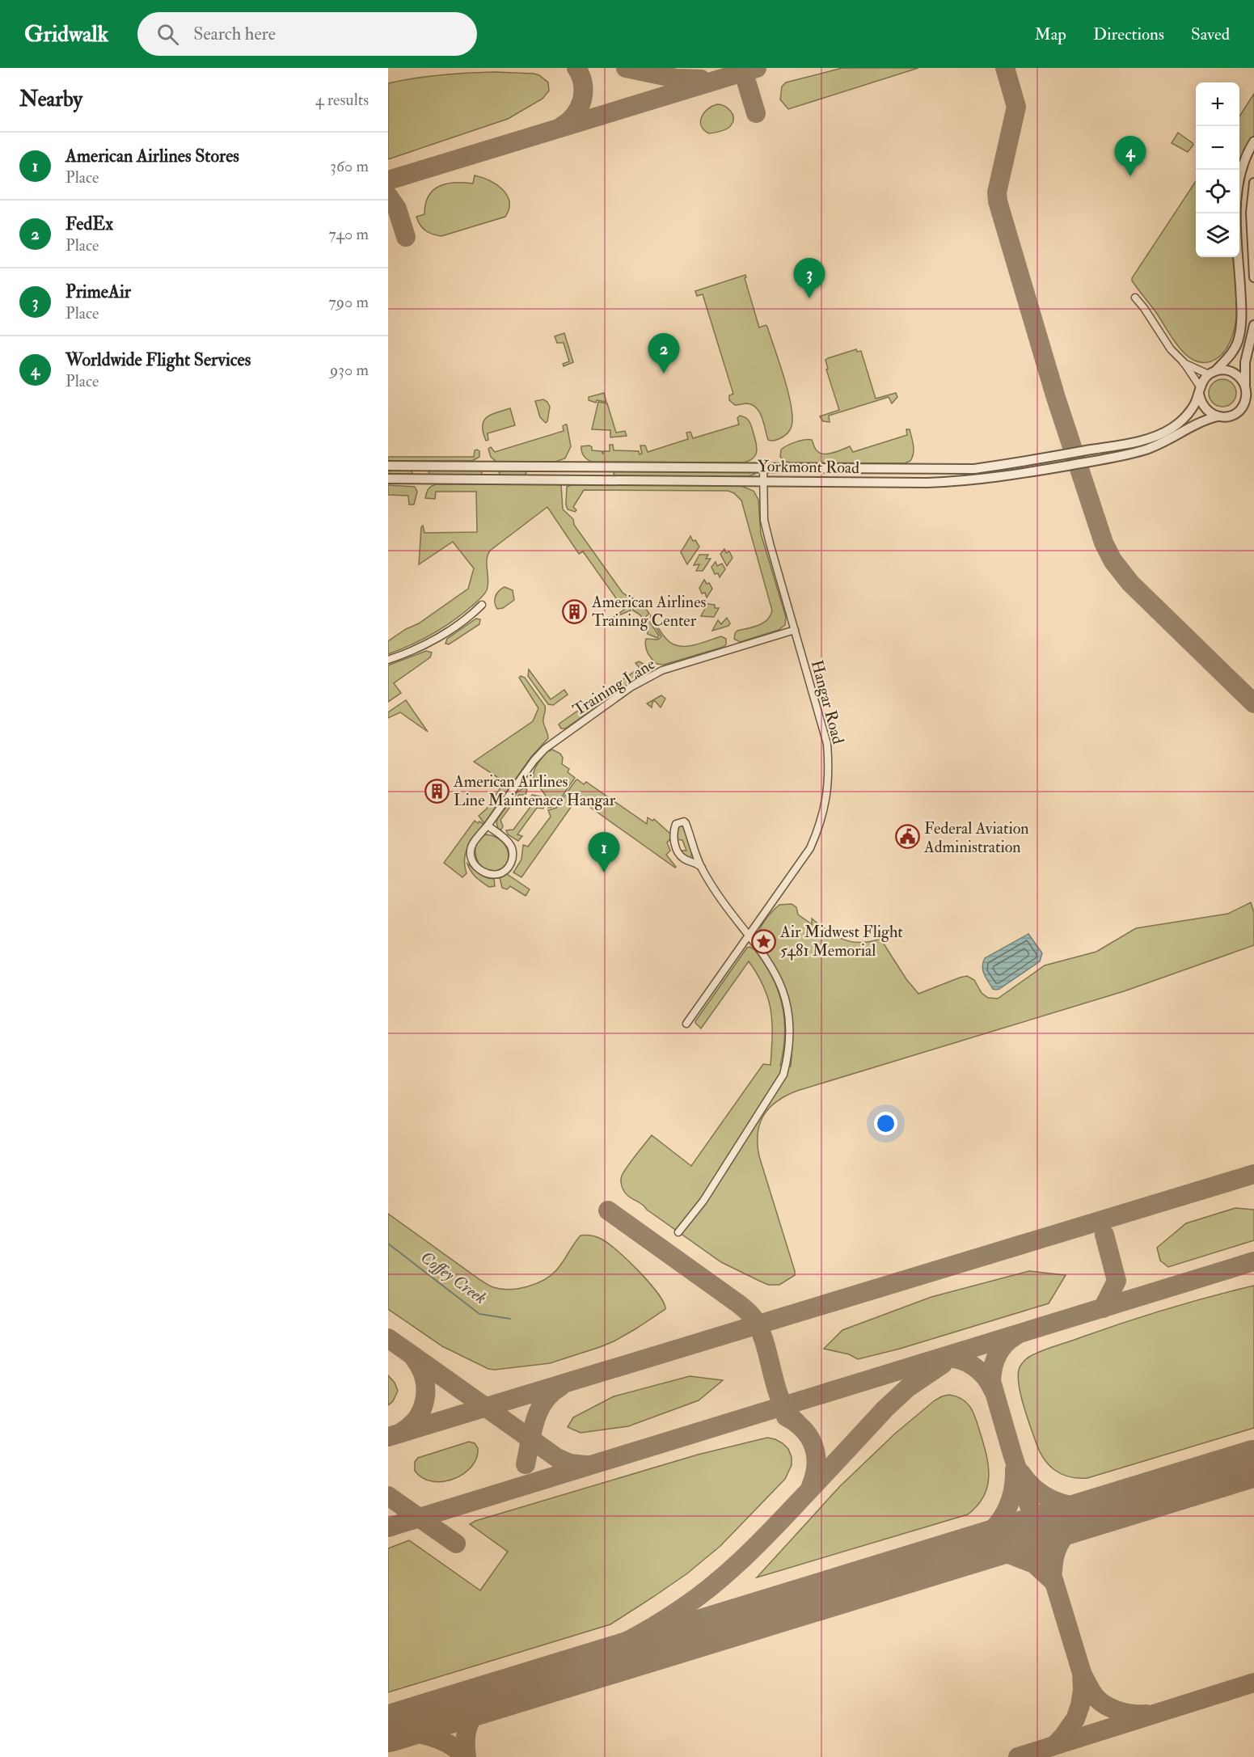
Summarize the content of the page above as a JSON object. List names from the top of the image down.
{
  "streets": {
    "street": ["Yorkmont Road", "Training Lane", "Hangar Road"]
  },
  "crossings": [
    ["Yorkmont Road", "Hangar Road"],
    ["Training Lane", "Hangar Road"]
  ],
  "water": ["Coffey Creek"],
  "places": {
    "building": ["American Airlines Training Center", "American Airlines Line Maintenace Hangar"],
    "public building": ["Federal Aviation Administration"],
    "place": ["Air Midwest Flight 5481 Memorial"]
  },
  "page": {
    "header": "Gridwalk",
    "search": "Search here",
    "nav": ["Map", "Directions", "Saved"],
    "heading": ["Nearby", "4 results"],
    "map_buttons": ["+", "−"],
    "list": [
      {
        "mark": "1",
        "name": "American Airlines Stores",
        "note": "Place",
        "value": "360 m"
      },
      {
        "mark": "2",
        "name": "FedEx",
        "note": "Place",
        "value": "740 m"
      },
      {
        "mark": "3",
        "name": "PrimeAir",
        "note": "Place",
        "value": "790 m"
      },
      {
        "mark": "4",
        "name": "Worldwide Flight Services",
        "note": "Place",
        "value": "930 m"
      }
    ],
    "pins": [
      "4",
      "3",
      "2",
      "1"
    ]
  }
}
